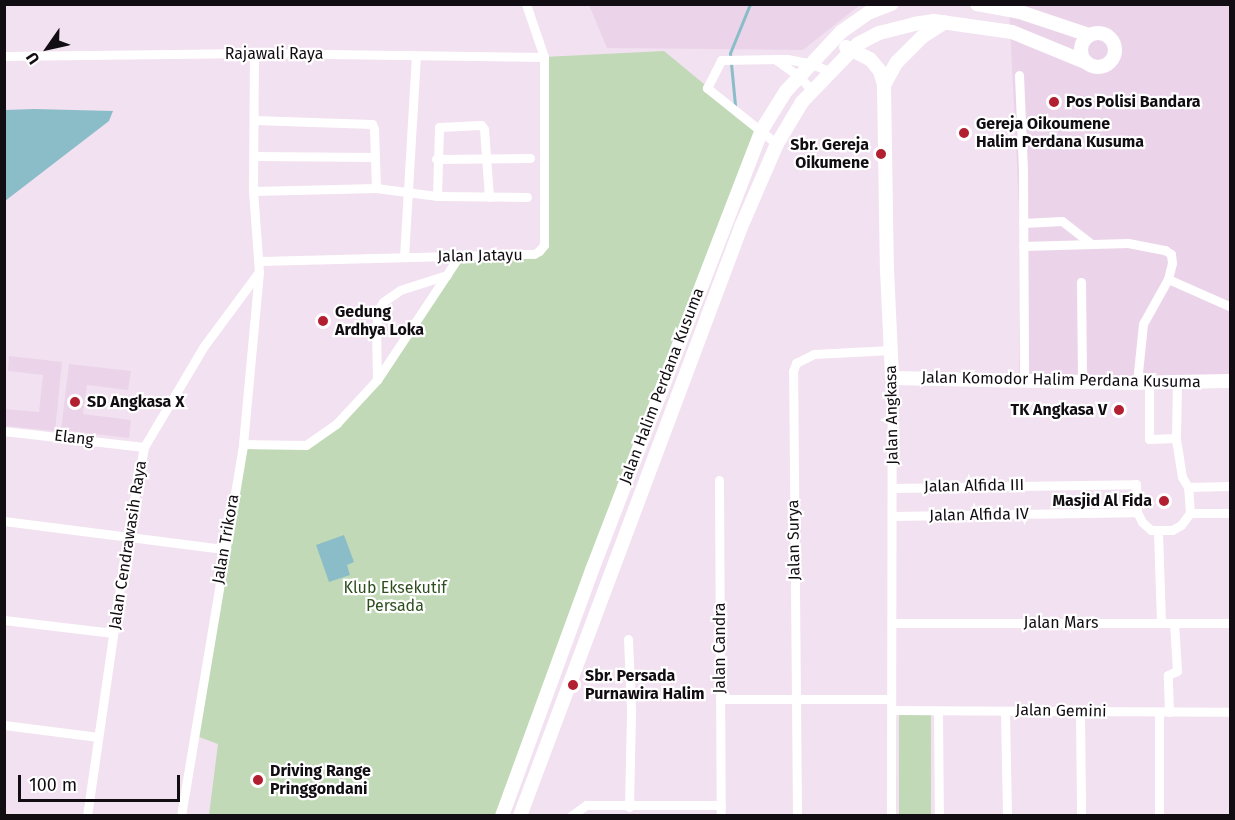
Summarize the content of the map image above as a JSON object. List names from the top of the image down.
{
  "streets": {
    "street": [
      "Rajawali Raya",
      "Jalan Jatayu",
      "Jalan Komodor Halim Perdana Kusuma",
      "Jalan Halim Perdana Kusuma",
      "Jalan Angkasa",
      "Elang",
      "Jalan Alfida III",
      "Jalan Alfida IV",
      "Jalan Trikora",
      "Jalan Surya",
      "Jalan Cendrawasih Raya",
      "Jalan Mars",
      "Jalan Candra",
      "Jalan Gemini"
    ]
  },
  "crossings": [
    ["Rajawali Raya", "Jalan Jatayu"],
    ["Rajawali Raya", "Jalan Trikora"],
    ["Jalan Jatayu", "Jalan Trikora"],
    ["Jalan Komodor Halim Perdana Kusuma", "Jalan Angkasa"],
    ["Jalan Halim Perdana Kusuma", "Jalan Angkasa"],
    ["Jalan Angkasa", "Jalan Alfida III"],
    ["Jalan Angkasa", "Jalan Alfida IV"],
    ["Jalan Angkasa", "Jalan Surya"],
    ["Jalan Angkasa", "Jalan Mars"],
    ["Jalan Angkasa", "Jalan Gemini"],
    ["Elang", "Jalan Cendrawasih Raya"],
    ["Jalan Alfida III", "Jalan Alfida IV"],
    ["Jalan Trikora", "Jalan Cendrawasih Raya"]
  ],
  "parks": ["Klub Eksekutif Persada"],
  "places": [
    "Pos Polisi Bandara",
    "Gereja Oikoumene Halim Perdana Kusuma",
    "Sbr. Gereja Oikumene",
    "Gedung Ardhya Loka",
    "SD Angkasa X",
    "TK Angkasa V",
    "Masjid Al Fida",
    "Sbr. Persada Purnawira Halim",
    "Driving Range Pringgondani"
  ],
  "scale_bar": "100 m",
  "north": "bottom left"
}
